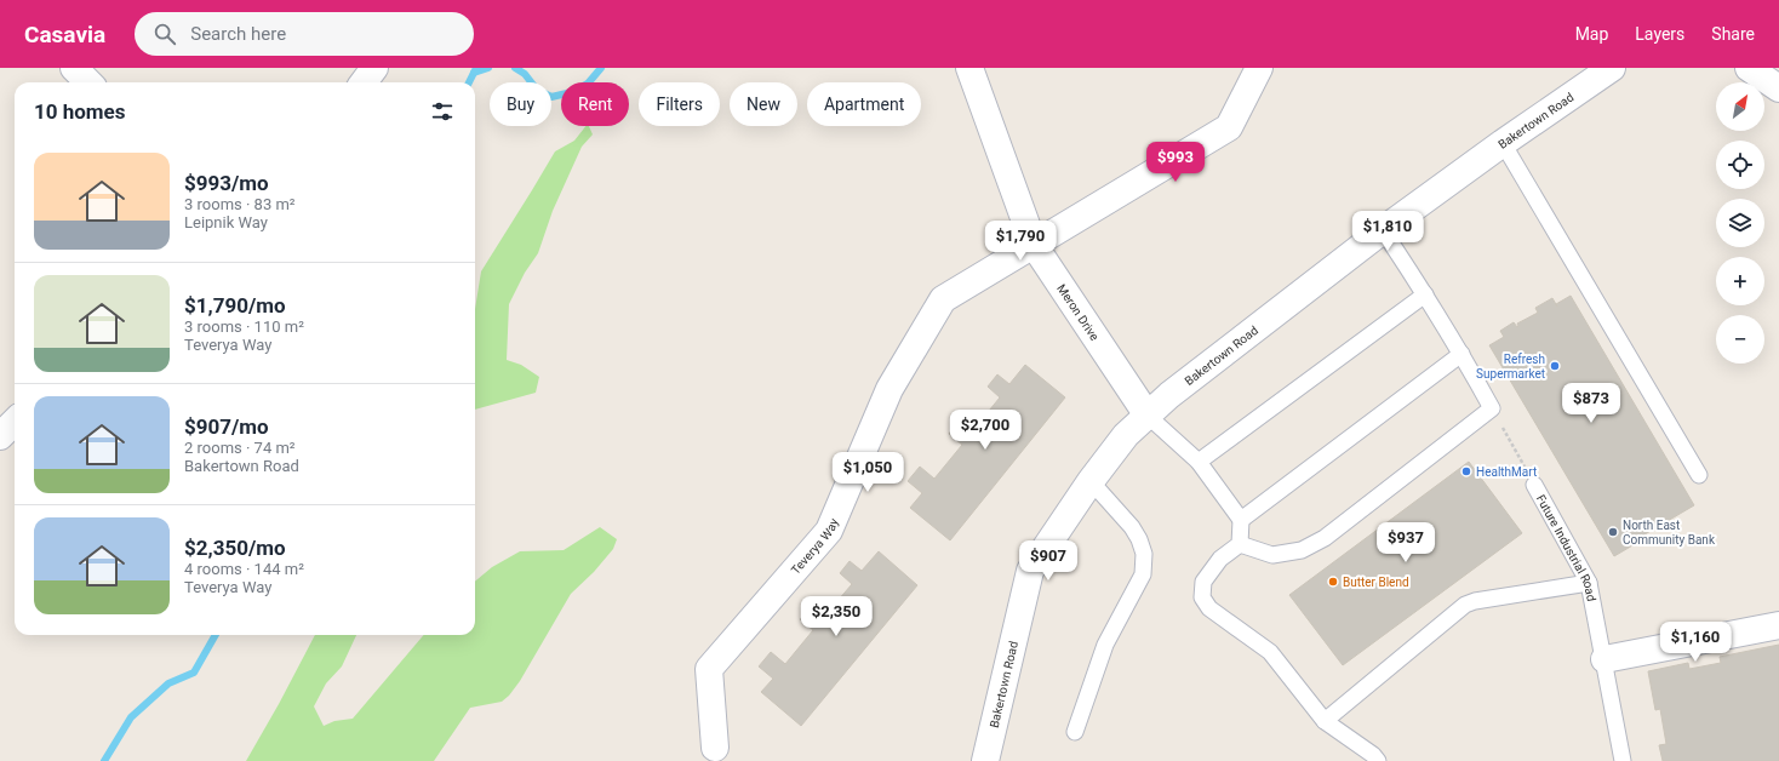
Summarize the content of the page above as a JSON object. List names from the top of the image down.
{
  "streets": {
    "street": ["Bakertown Road", "Meron Drive", "Teverya Way"],
    "lane": ["Future Industrial Road"]
  },
  "crossings": [
    ["Bakertown Road", "Meron Drive"],
    ["Meron Drive", "Teverya Way"]
  ],
  "places": [
    "Refresh Supermarket",
    "HealthMart",
    "North East Community Bank",
    "Butter Blend"
  ],
  "north": "top right",
  "page": {
    "header": "Casavia",
    "search": "Search here",
    "nav": ["Map", "Layers", "Share"],
    "map_buttons": ["+", "−"],
    "chip": [
      "Buy",
      "Rent",
      "Filters",
      "New",
      "Apartment"
    ],
    "heading": "10 homes",
    "list": [
      {
        "name": "$993/mo",
        "note": "3 rooms · 83 m² · Leipnik Way"
      },
      {
        "name": "$1,790/mo",
        "note": "3 rooms · 110 m² · Teverya Way"
      },
      {
        "name": "$907/mo",
        "note": "2 rooms · 74 m² · Bakertown Road"
      },
      {
        "name": "$2,350/mo",
        "note": "4 rooms · 144 m² · Teverya Way"
      }
    ],
    "price": [
      "$993",
      "$1,810",
      "$1,790",
      "$873",
      "$2,700",
      "$1,050",
      "$937",
      "$907",
      "$2,350",
      "$1,160"
    ]
  }
}
